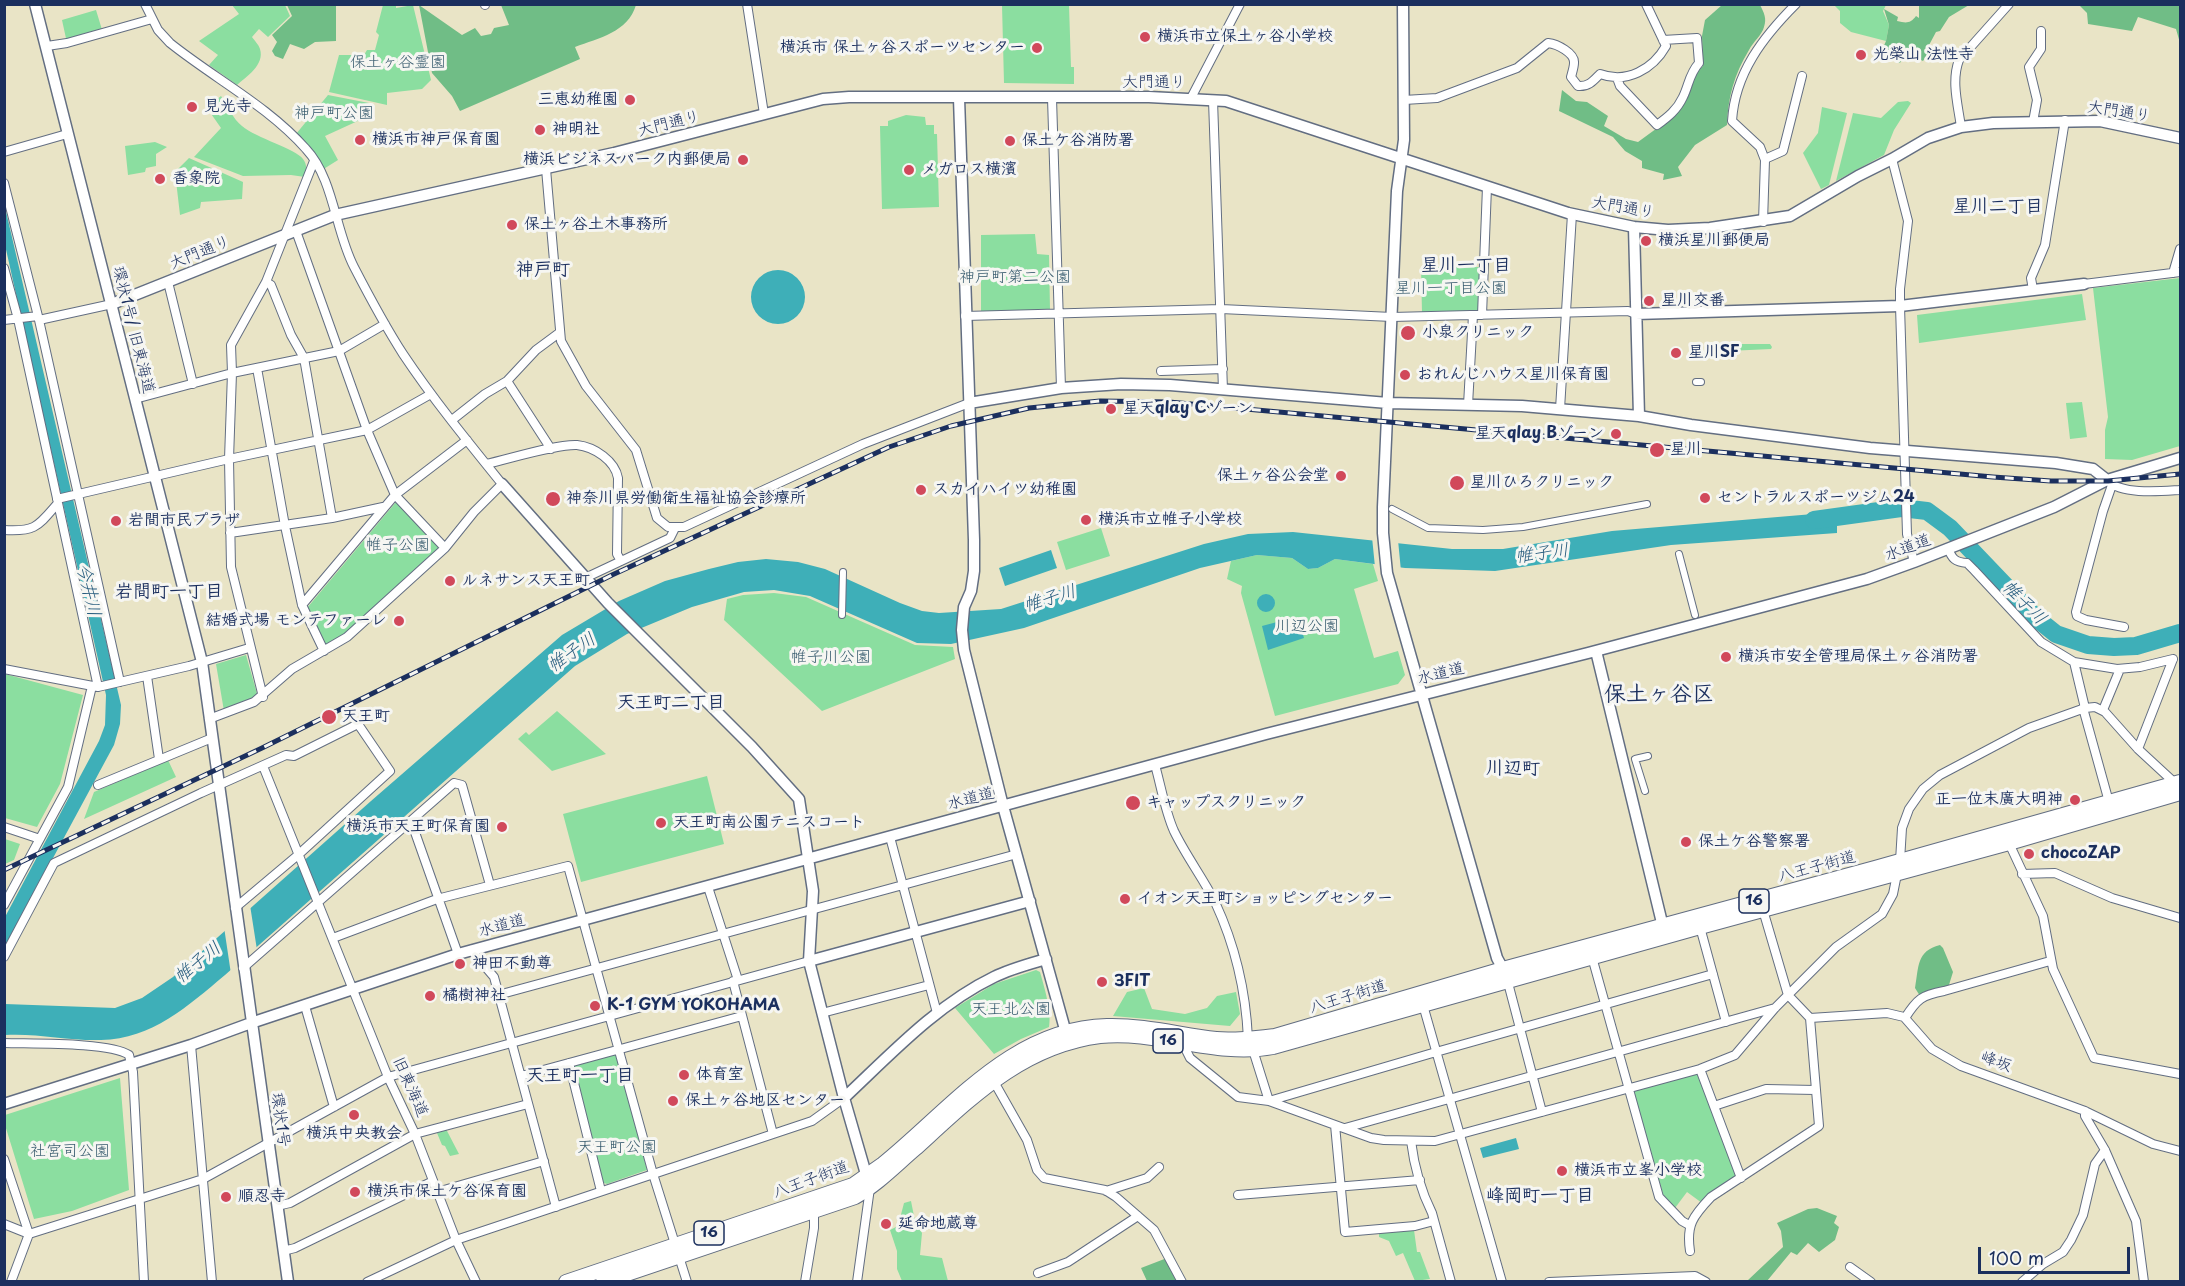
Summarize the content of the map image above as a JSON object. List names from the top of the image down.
{
  "streets": {
    "highway": ["八王子街道", "16"],
    "street": [
      "大門通り",
      "環状1号/ 旧東海道",
      "水道道",
      "峰坂",
      "旧東海道",
      "環状1号"
    ]
  },
  "crossings": [
    ["大門通り", "環状1号/ 旧東海道"],
    ["水道道", "旧東海道"],
    ["水道道", "環状1号"]
  ],
  "districts": [
    "星川二丁目",
    "星川一丁目",
    "神戸町",
    "岩間町一丁目",
    "保土ヶ谷区",
    "天王町二丁目",
    "川辺町",
    "天王町一丁目",
    "峰岡町一丁目"
  ],
  "water": ["帷子川", "今井川"],
  "parks": [
    "保土ヶ谷霊園",
    "神戸町公園",
    "神戸町第二公園",
    "星川一丁目公園",
    "帷子公園",
    "川辺公園",
    "帷子川公園",
    "天王北公園",
    "天王町公園",
    "社宮司公園"
  ],
  "places": [
    "横浜市立保土ヶ谷小学校",
    "横浜市 保土ヶ谷スポーツセンター",
    "光榮山 法性寺",
    "三恵幼稚園",
    "見光寺",
    "神明社",
    "横浜市神戸保育園",
    "保土ケ谷消防署",
    "横浜ビジネスパーク内郵便局",
    "メガロス横濱",
    "香象院",
    "保土ヶ谷土木事務所",
    "横浜星川郵便局",
    "星川交番",
    "小泉クリニック",
    "星川SF",
    "おれんじハウス星川保育園",
    "星天qlay Cゾーン",
    "星天qlay Bゾーン",
    "星川",
    "保土ヶ谷公会堂",
    "星川ひろクリニック",
    "スカイハイツ幼稚園",
    "セントラルスポーツジム24",
    "神奈川県労働衛生福祉協会診療所",
    "横浜市立帷子小学校",
    "岩間市民プラザ",
    "ルネサンス天王町",
    "結婚式場 モンテファーレ",
    "横浜市安全管理局保土ヶ谷消防署",
    "天王町",
    "正一位末廣大明神",
    "キャップスクリニック",
    "天王町南公園テニスコート",
    "横浜市天王町保育園",
    "保土ケ谷警察署",
    "chocoZAP",
    "イオン天王町ショッピングセンター",
    "神田不動尊",
    "3FIT",
    "橘樹神社",
    "K-1 GYM YOKOHAMA",
    "体育室",
    "保土ヶ谷地区センター",
    "横浜中央教会",
    "横浜市立峯小学校",
    "横浜市保土ケ谷保育園",
    "順忍寺",
    "延命地蔵尊"
  ],
  "scale_bar": "100 m"
}
